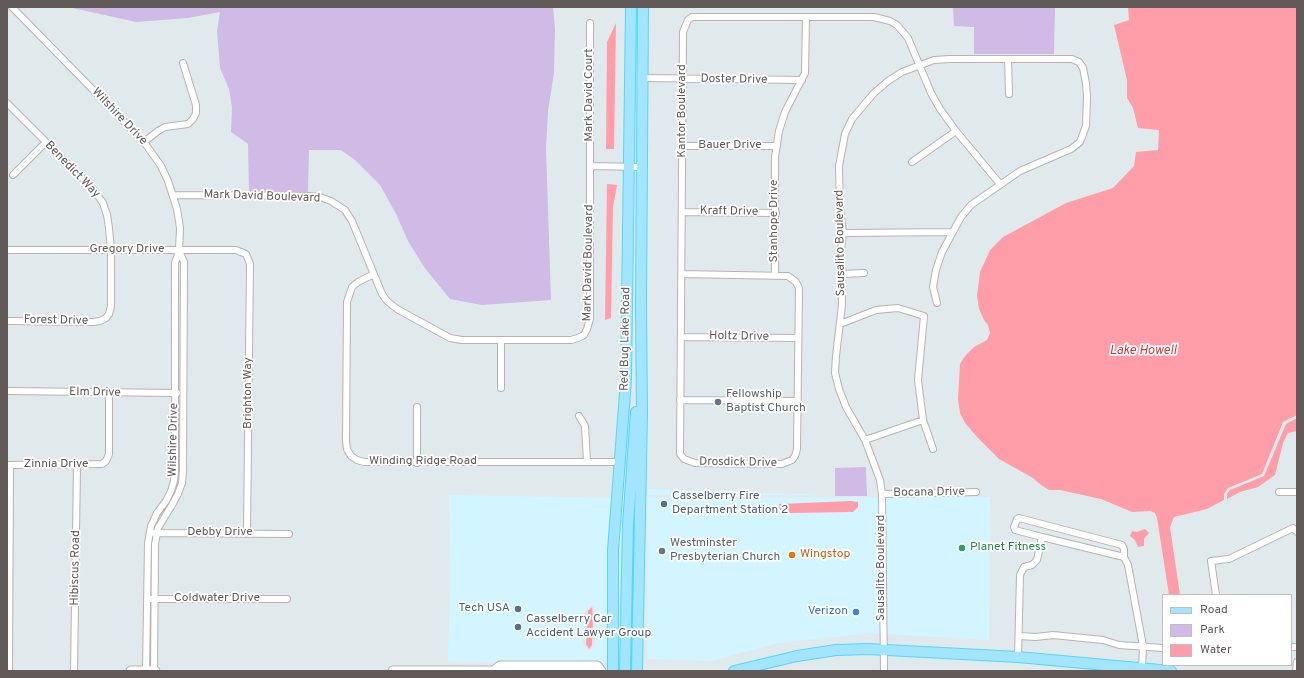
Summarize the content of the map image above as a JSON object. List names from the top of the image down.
{
  "streets": {
    "main road": ["Red Bug Lake Road"],
    "street": [
      "Doster Drive",
      "Mark David Court",
      "Kantor Boulevard",
      "Wilshire Drive",
      "Bauer Drive",
      "Benedict Way",
      "Mark David Boulevard",
      "Kraft Drive",
      "Stanhope Drive",
      "Sausalito Boulevard",
      "Gregory Drive",
      "Forest Drive",
      "Holtz Drive",
      "Elm Drive",
      "Brighton Way",
      "Winding Ridge Road",
      "Drosdick Drive",
      "Zinnia Drive",
      "Bocana Drive",
      "Debby Drive",
      "Hibiscus Road",
      "Coldwater Drive"
    ]
  },
  "crossings": [
    ["Doster Drive", "Kantor Boulevard"],
    ["Doster Drive", "Stanhope Drive"],
    ["Doster Drive", "Red Bug Lake Road"],
    ["Mark David Court", "Mark David Boulevard"],
    ["Kantor Boulevard", "Bauer Drive"],
    ["Kantor Boulevard", "Kraft Drive"],
    ["Kantor Boulevard", "Stanhope Drive"],
    ["Kantor Boulevard", "Sausalito Boulevard"],
    ["Kantor Boulevard", "Holtz Drive"],
    ["Kantor Boulevard", "Drosdick Drive"],
    ["Wilshire Drive", "Mark David Boulevard"],
    ["Wilshire Drive", "Gregory Drive"],
    ["Wilshire Drive", "Elm Drive"],
    ["Wilshire Drive", "Debby Drive"],
    ["Wilshire Drive", "Coldwater Drive"],
    ["Bauer Drive", "Stanhope Drive"],
    ["Benedict Way", "Gregory Drive"],
    ["Benedict Way", "Forest Drive"],
    ["Mark David Boulevard", "Winding Ridge Road"],
    ["Kraft Drive", "Stanhope Drive"],
    ["Stanhope Drive", "Holtz Drive"],
    ["Stanhope Drive", "Drosdick Drive"],
    ["Sausalito Boulevard", "Bocana Drive"],
    ["Gregory Drive", "Forest Drive"],
    ["Gregory Drive", "Brighton Way"],
    ["Red Bug Lake Road", "Winding Ridge Road"],
    ["Elm Drive", "Zinnia Drive"],
    ["Brighton Way", "Debby Drive"],
    ["Zinnia Drive", "Hibiscus Road"]
  ],
  "water": ["Lake Howell"],
  "places": [
    "Fellowship Baptist Church",
    "Casselberry Fire Department Station 2",
    "Planet Fitness",
    "Westminster Presbyterian Church",
    "Wingstop",
    "Tech USA",
    "Verizon",
    "Casselberry Car Accident Lawyer Group"
  ],
  "legend": ["Road", "Park", "Water"]
}
